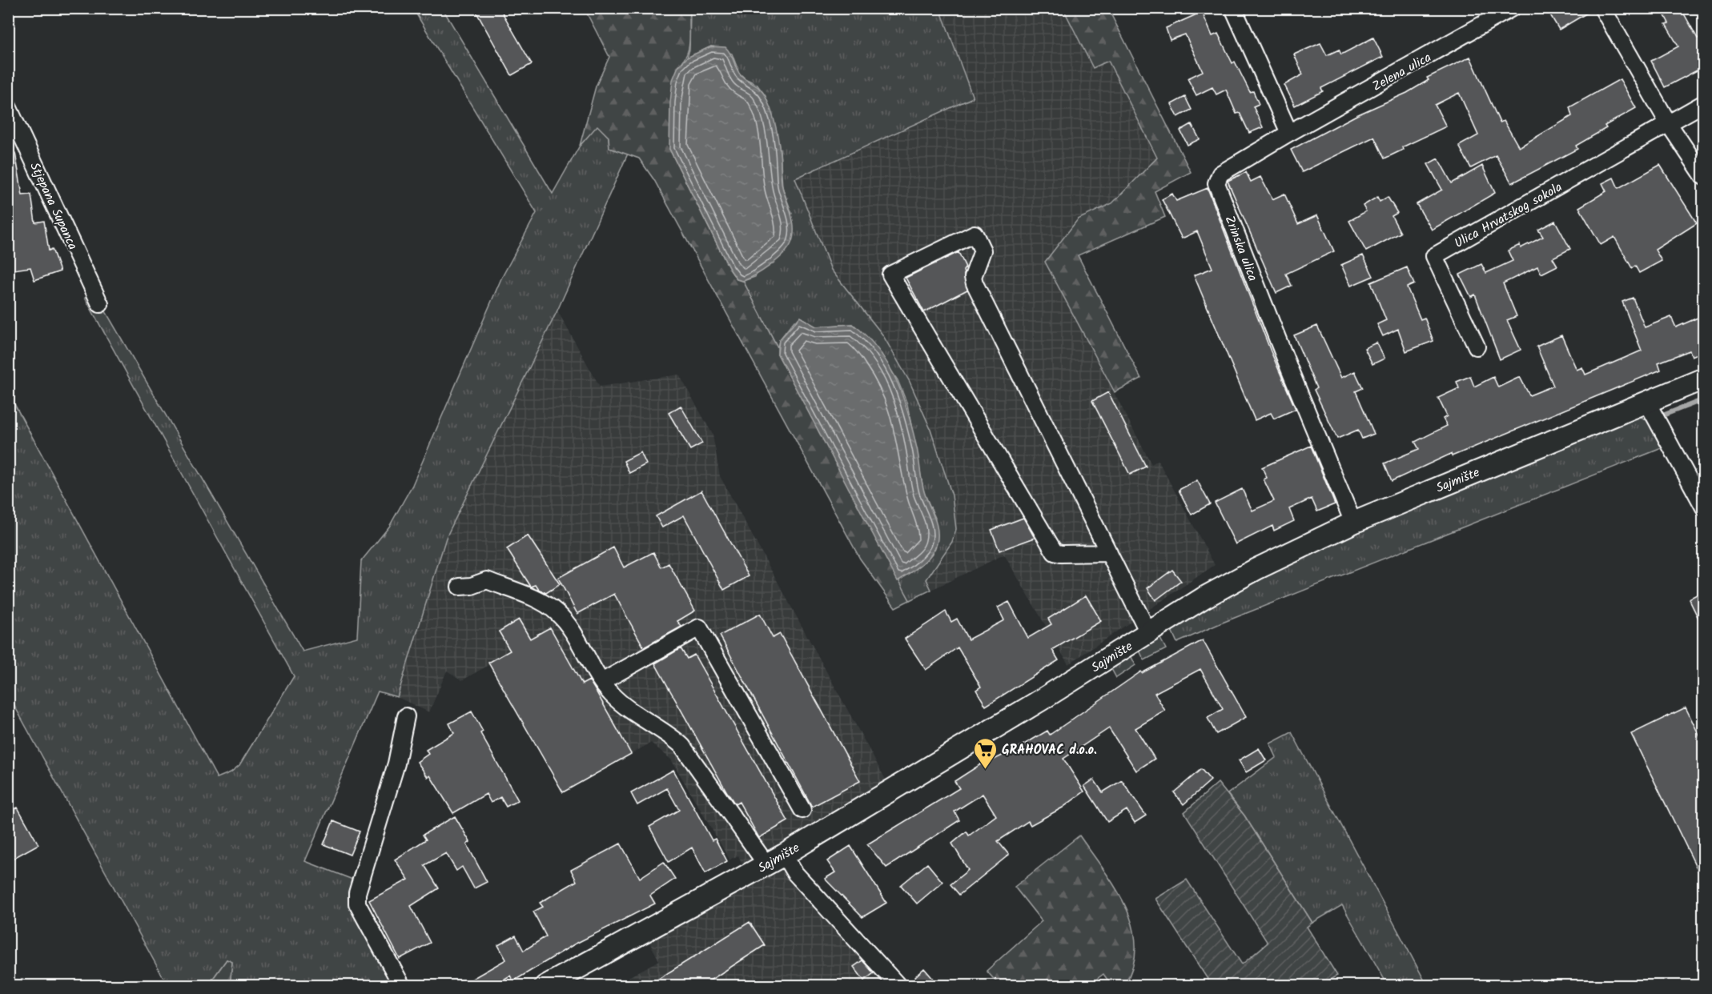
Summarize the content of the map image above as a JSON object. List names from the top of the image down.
{
  "streets": {
    "main road": ["Sajmište"],
    "street": [
      "Zelena ulica",
      "Stjepana Supanca",
      "Ulica Hrvatskog sokola",
      "Zrinska ulica"
    ]
  },
  "crossings": [
    ["Zelena ulica", "Zrinska ulica"],
    ["Zrinska ulica", "Sajmište"]
  ],
  "places": {
    "supermarket": ["GRAHOVAC d.o.o."]
  }
}
